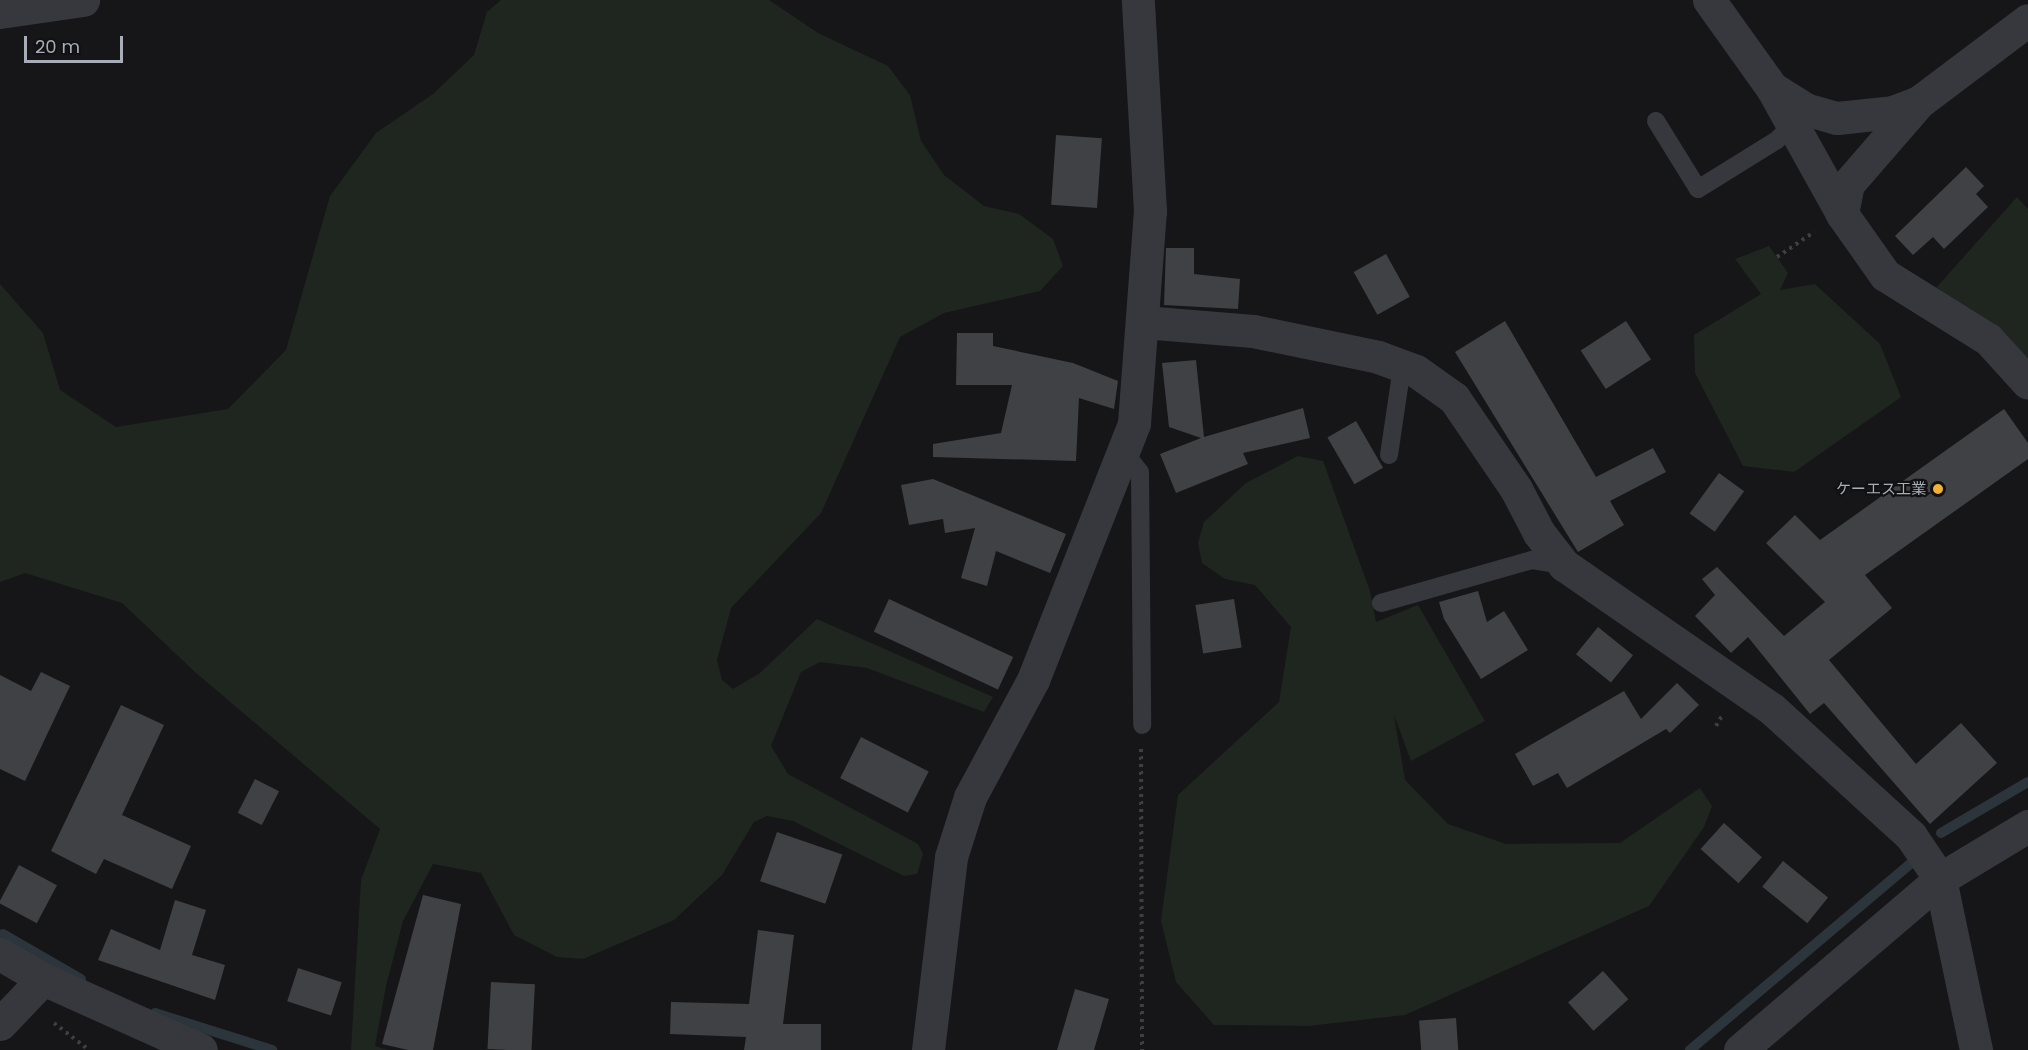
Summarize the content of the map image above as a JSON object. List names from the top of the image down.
{
  "places": ["ケーエス工業"],
  "scale_bar": "20 m"
}
